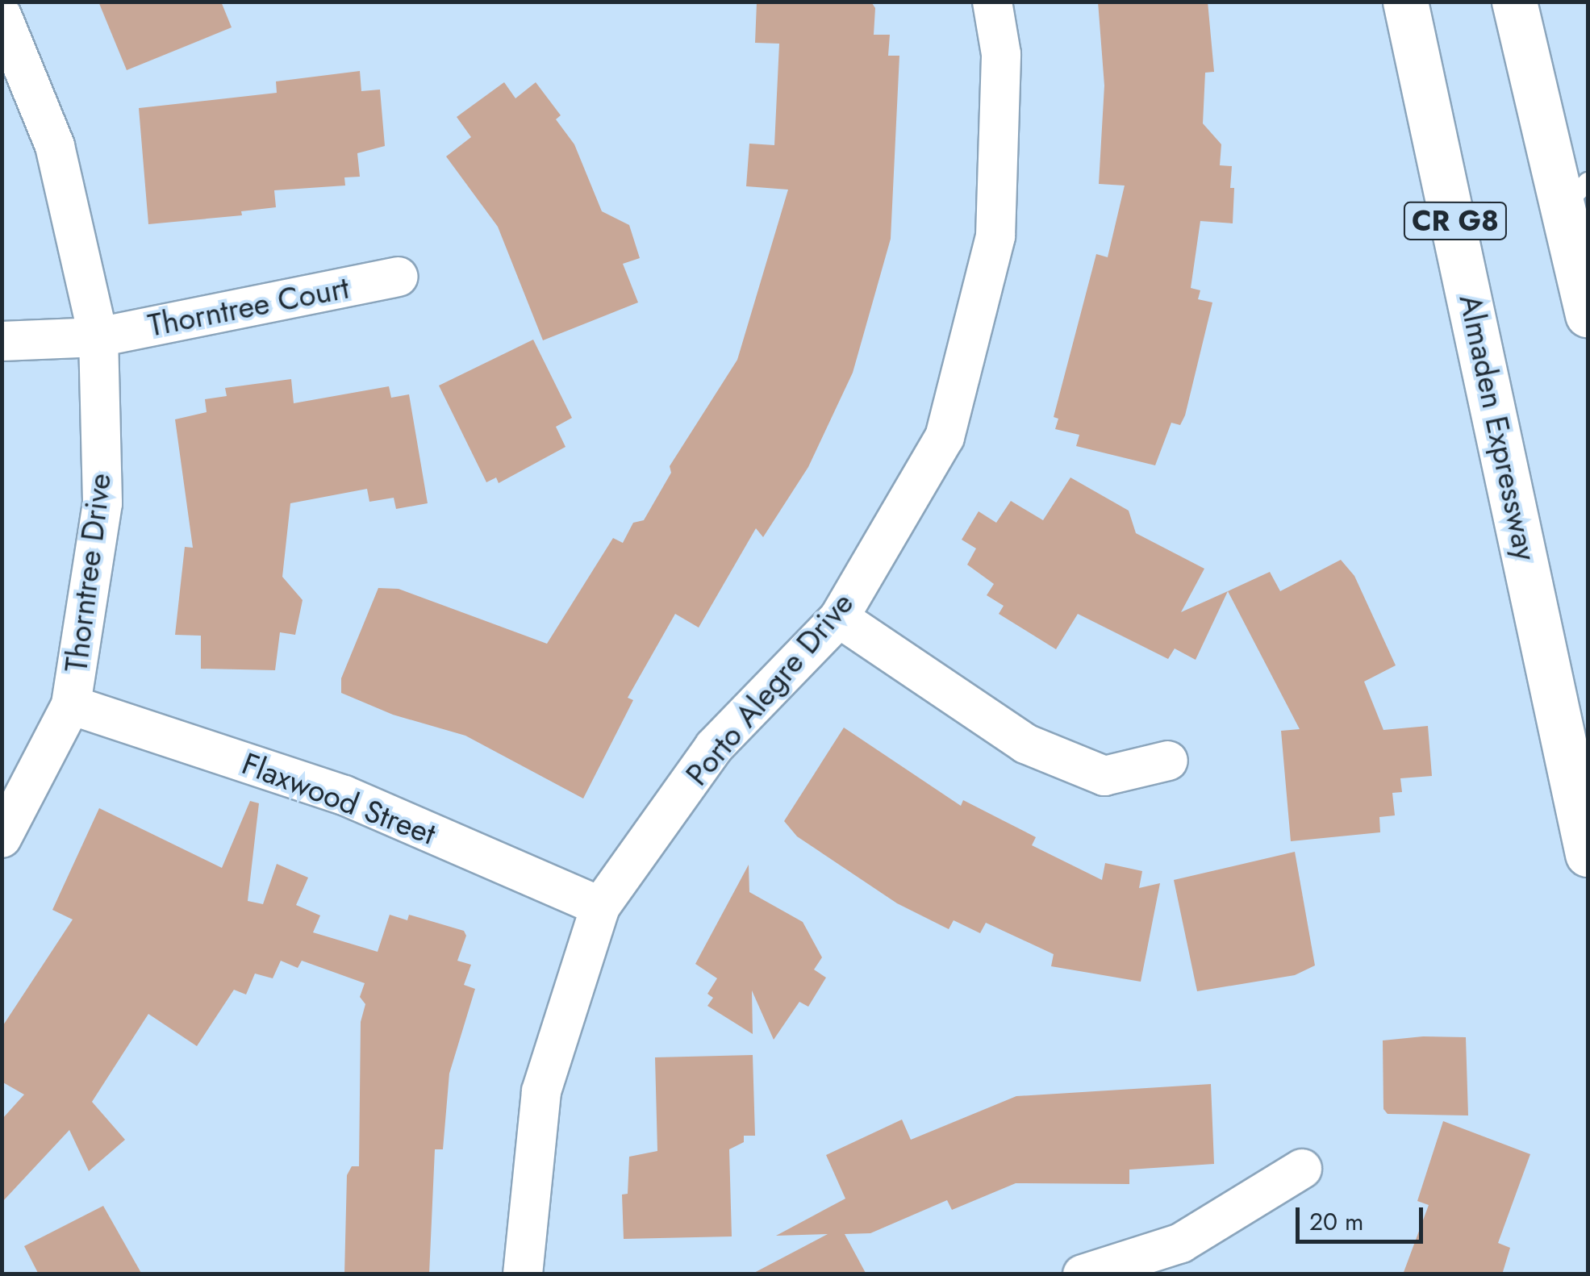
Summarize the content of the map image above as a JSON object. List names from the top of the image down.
{
  "streets": {
    "main road": ["CR G8", "Almaden Expressway"],
    "street": [
      "Thorntree Court",
      "Thorntree Drive",
      "Porto Alegre Drive",
      "Flaxwood Street"
    ]
  },
  "crossings": [
    ["Thorntree Court", "Thorntree Drive"],
    ["Thorntree Drive", "Flaxwood Street"],
    ["Porto Alegre Drive", "Flaxwood Street"]
  ],
  "scale_bar": "20 m"
}
